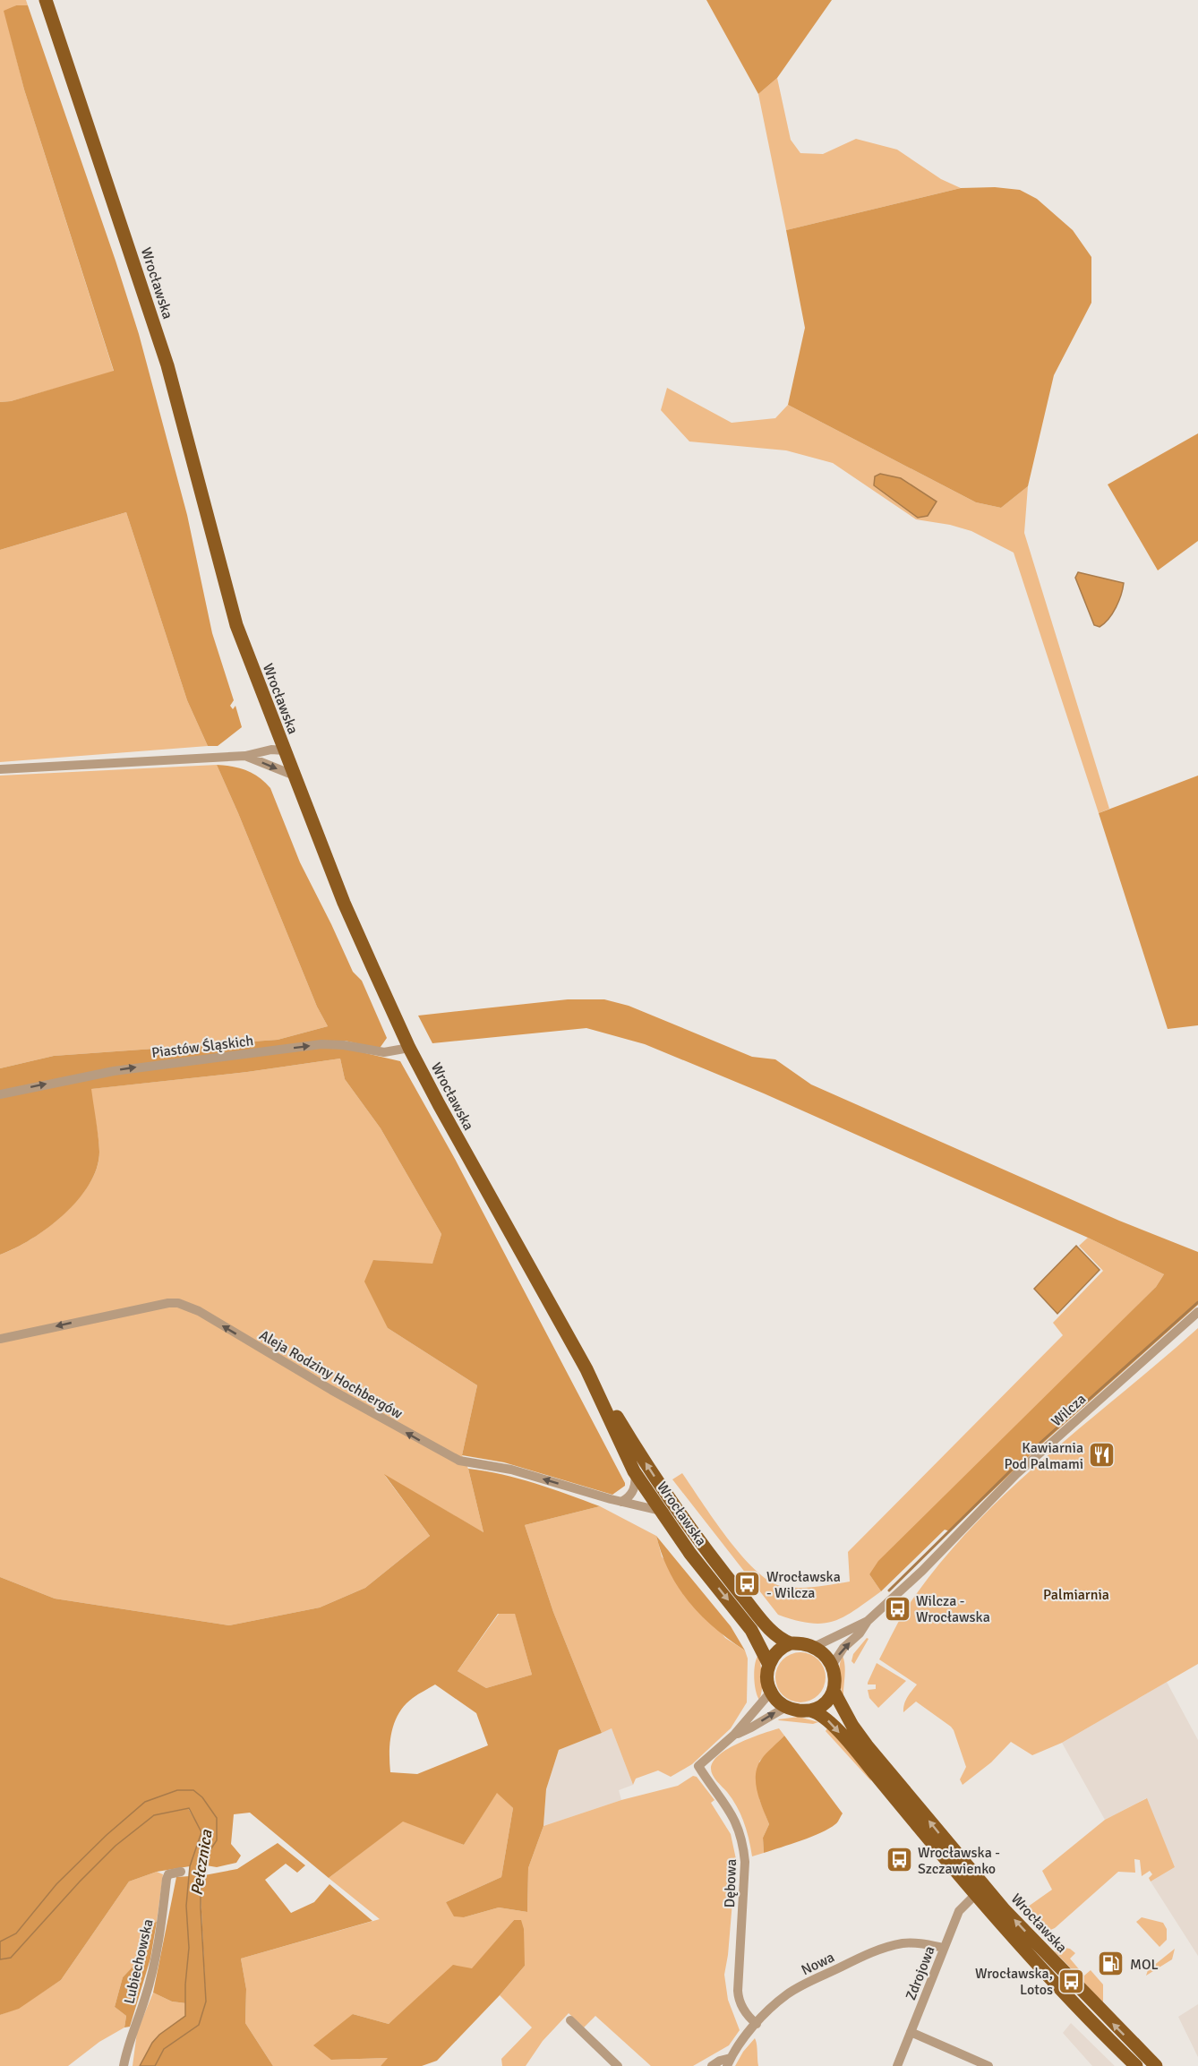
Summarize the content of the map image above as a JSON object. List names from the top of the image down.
{
  "streets": {
    "main road": ["Wrocławska"],
    "street": [
      "Piastów Śląskich",
      "Aleja Rodziny Hochbergów",
      "Wilcza",
      "Dębowa",
      "Lubiechowska",
      "Nowa",
      "Zdrojowa"
    ]
  },
  "crossings": [
    ["Wrocławska", "Piastów Śląskich"],
    ["Wrocławska", "Aleja Rodziny Hochbergów"],
    ["Wrocławska", "Wilcza"],
    ["Wrocławska", "Dębowa"],
    ["Wrocławska", "Zdrojowa"],
    ["Wilcza", "Dębowa"],
    ["Dębowa", "Nowa"],
    ["Nowa", "Zdrojowa"]
  ],
  "one_way": ["Piastów Śląskich", "Aleja Rodziny Hochbergów"],
  "water": ["Pełcznica"],
  "parks": ["Palmiarnia"],
  "places": {
    "restaurant": ["Kawiarnia Pod Palmami"],
    "bus stop": [
      "Wrocławska - Wilcza",
      "Wilcza - Wrocławska",
      "Wrocławska - Szczawienko",
      "Wrocławska, Lotos"
    ],
    "fuel station": ["MOL"]
  }
}
